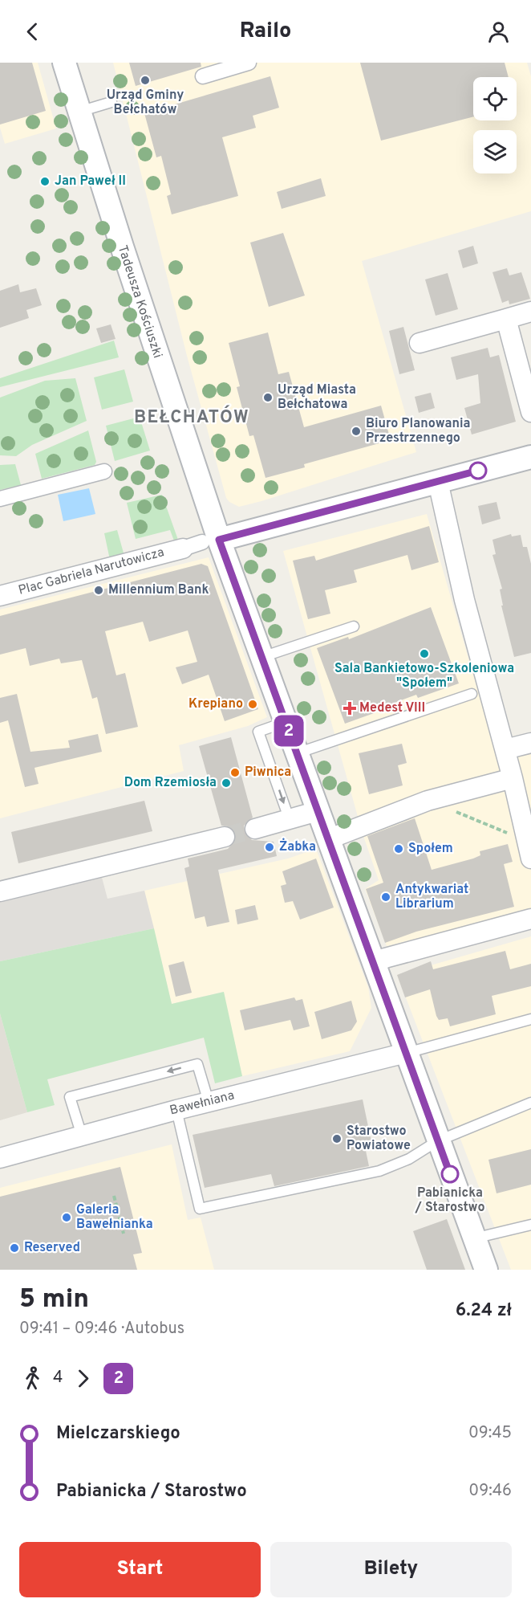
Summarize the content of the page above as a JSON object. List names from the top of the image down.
{
  "streets": {
    "street": ["Tadeusza Kościuszki", "Plac Gabriela Narutowicza", "Bawełniana"]
  },
  "crossings": [
    ["Tadeusza Kościuszki", "Bawełniana"]
  ],
  "districts": ["BEŁCHATÓW"],
  "places": {
    "other": [
      "Urząd Gminy Bełchatów",
      "Jan Paweł II",
      "Urząd Miasta Bełchatowa",
      "Biuro Planowania Przestrzennego",
      "Millennium Bank",
      "Sala Bankietowo-Szkoleniowa \"Społem\"",
      "Krepiano",
      "Piwnica",
      "Dom Rzemiosła",
      "Żabka",
      "Społem",
      "Antykwariat Librarium",
      "Starostwo Powiatowe",
      "Pabianicka / Starostwo",
      "Galeria Bawełnianka",
      "Reserved"
    ],
    "health": ["Medest VIII"]
  },
  "lines": ["bus line 2"],
  "page": {
    "header": "Railo",
    "on_map": "2",
    "heading": ["5 min", "09:41 – 09:46 · Autobus", "6.24 zł"],
    "legs": ["4", "2"],
    "list": [
      {
        "name": "Mielczarskiego",
        "value": "09:45"
      },
      {
        "name": "Pabianicka / Starostwo",
        "value": "09:46"
      }
    ],
    "buttons": ["Start", "Bilety"]
  }
}
